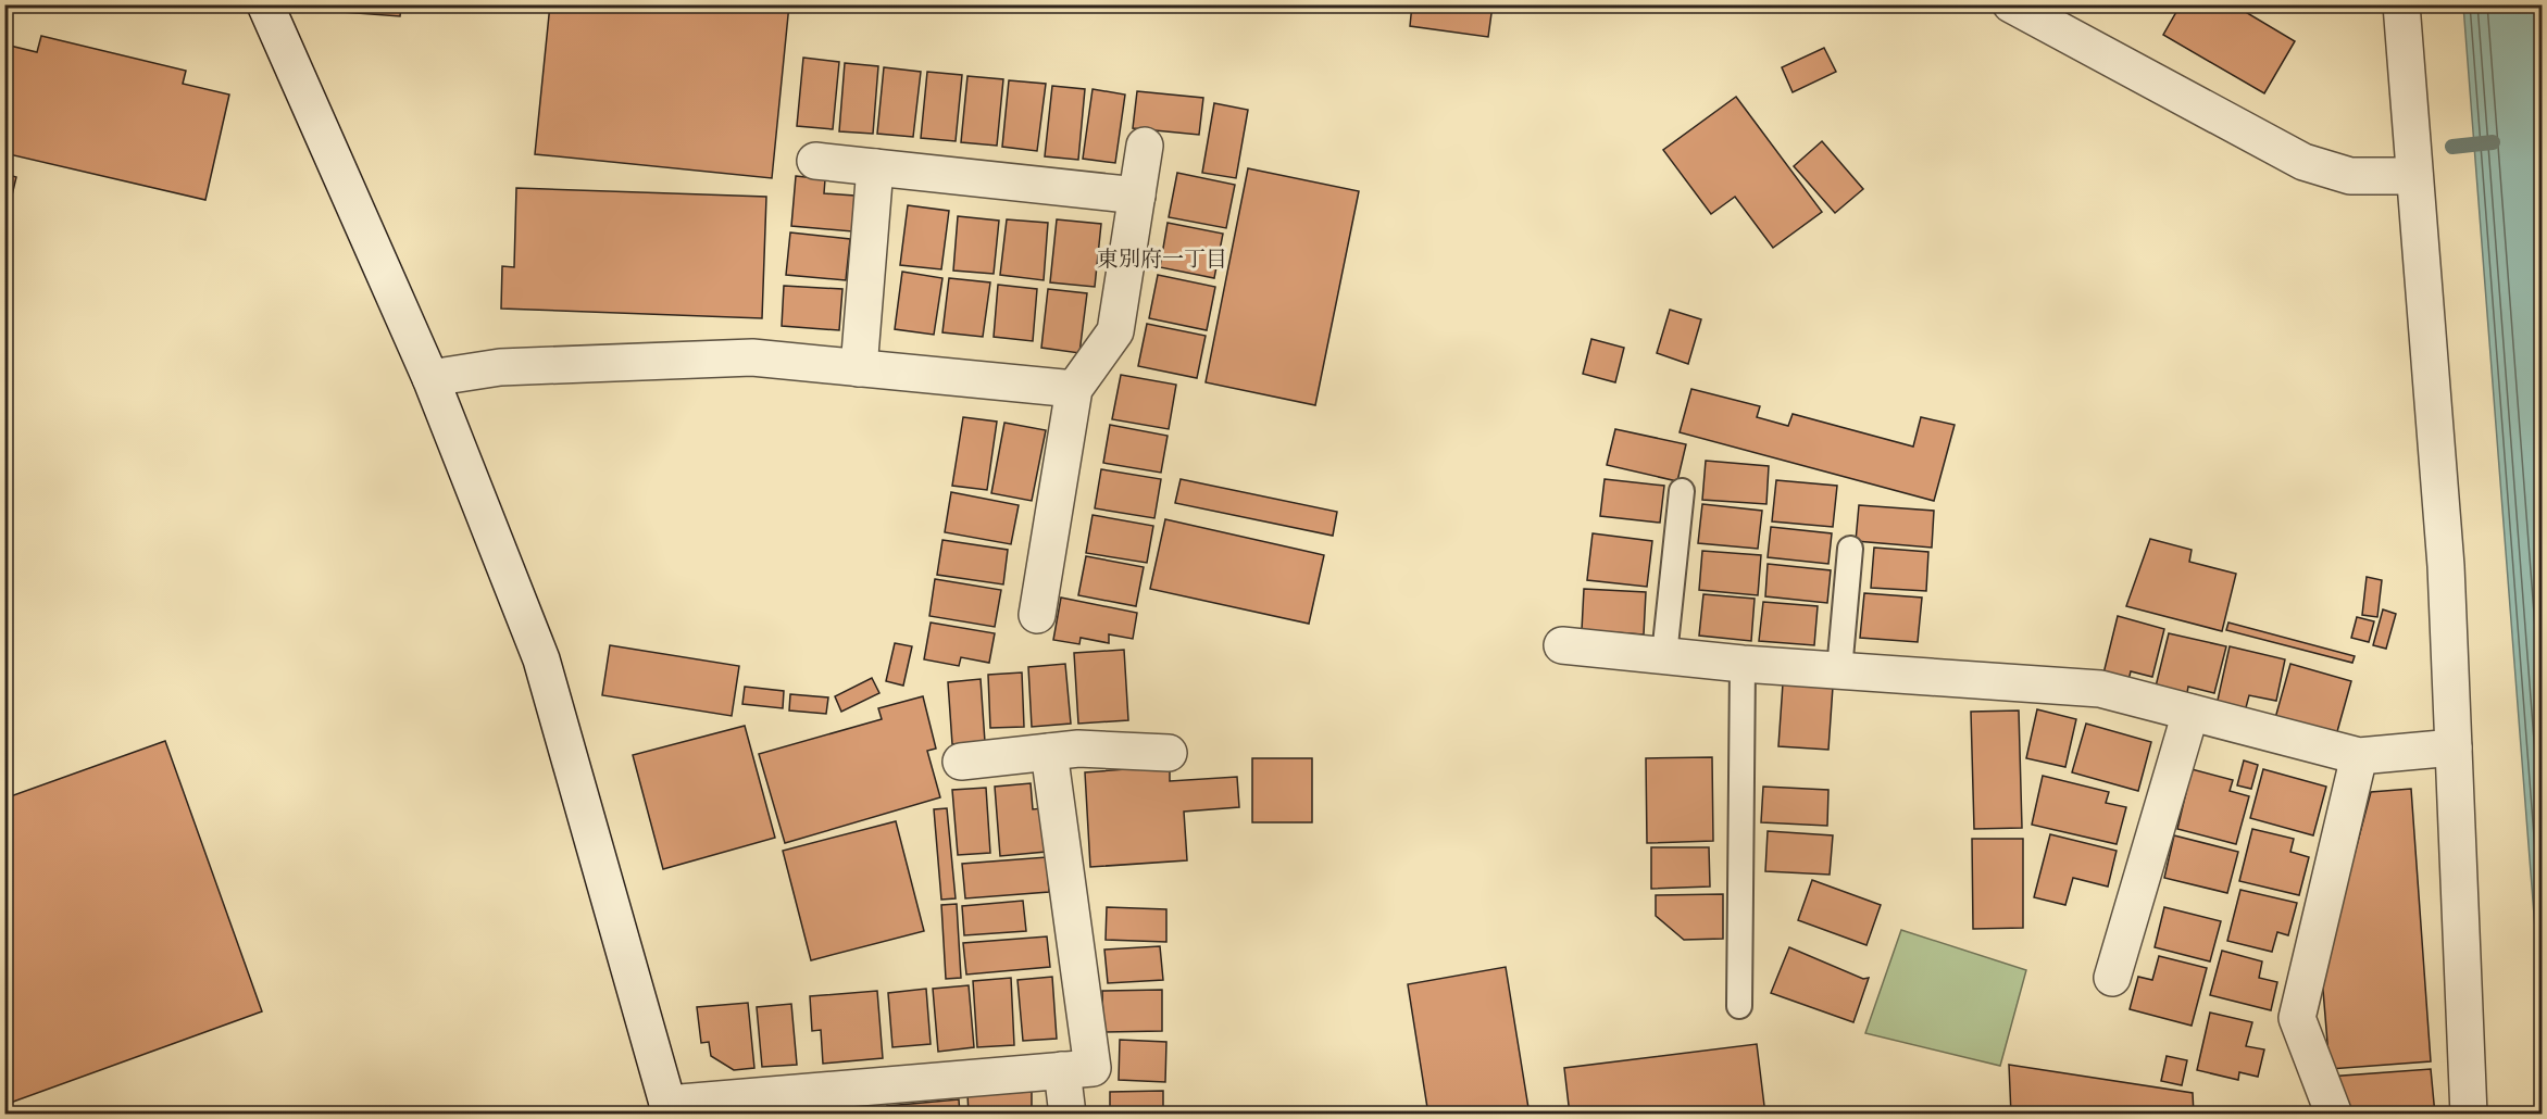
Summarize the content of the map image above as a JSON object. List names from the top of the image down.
{
  "districts": ["東別府一丁目"]
}
